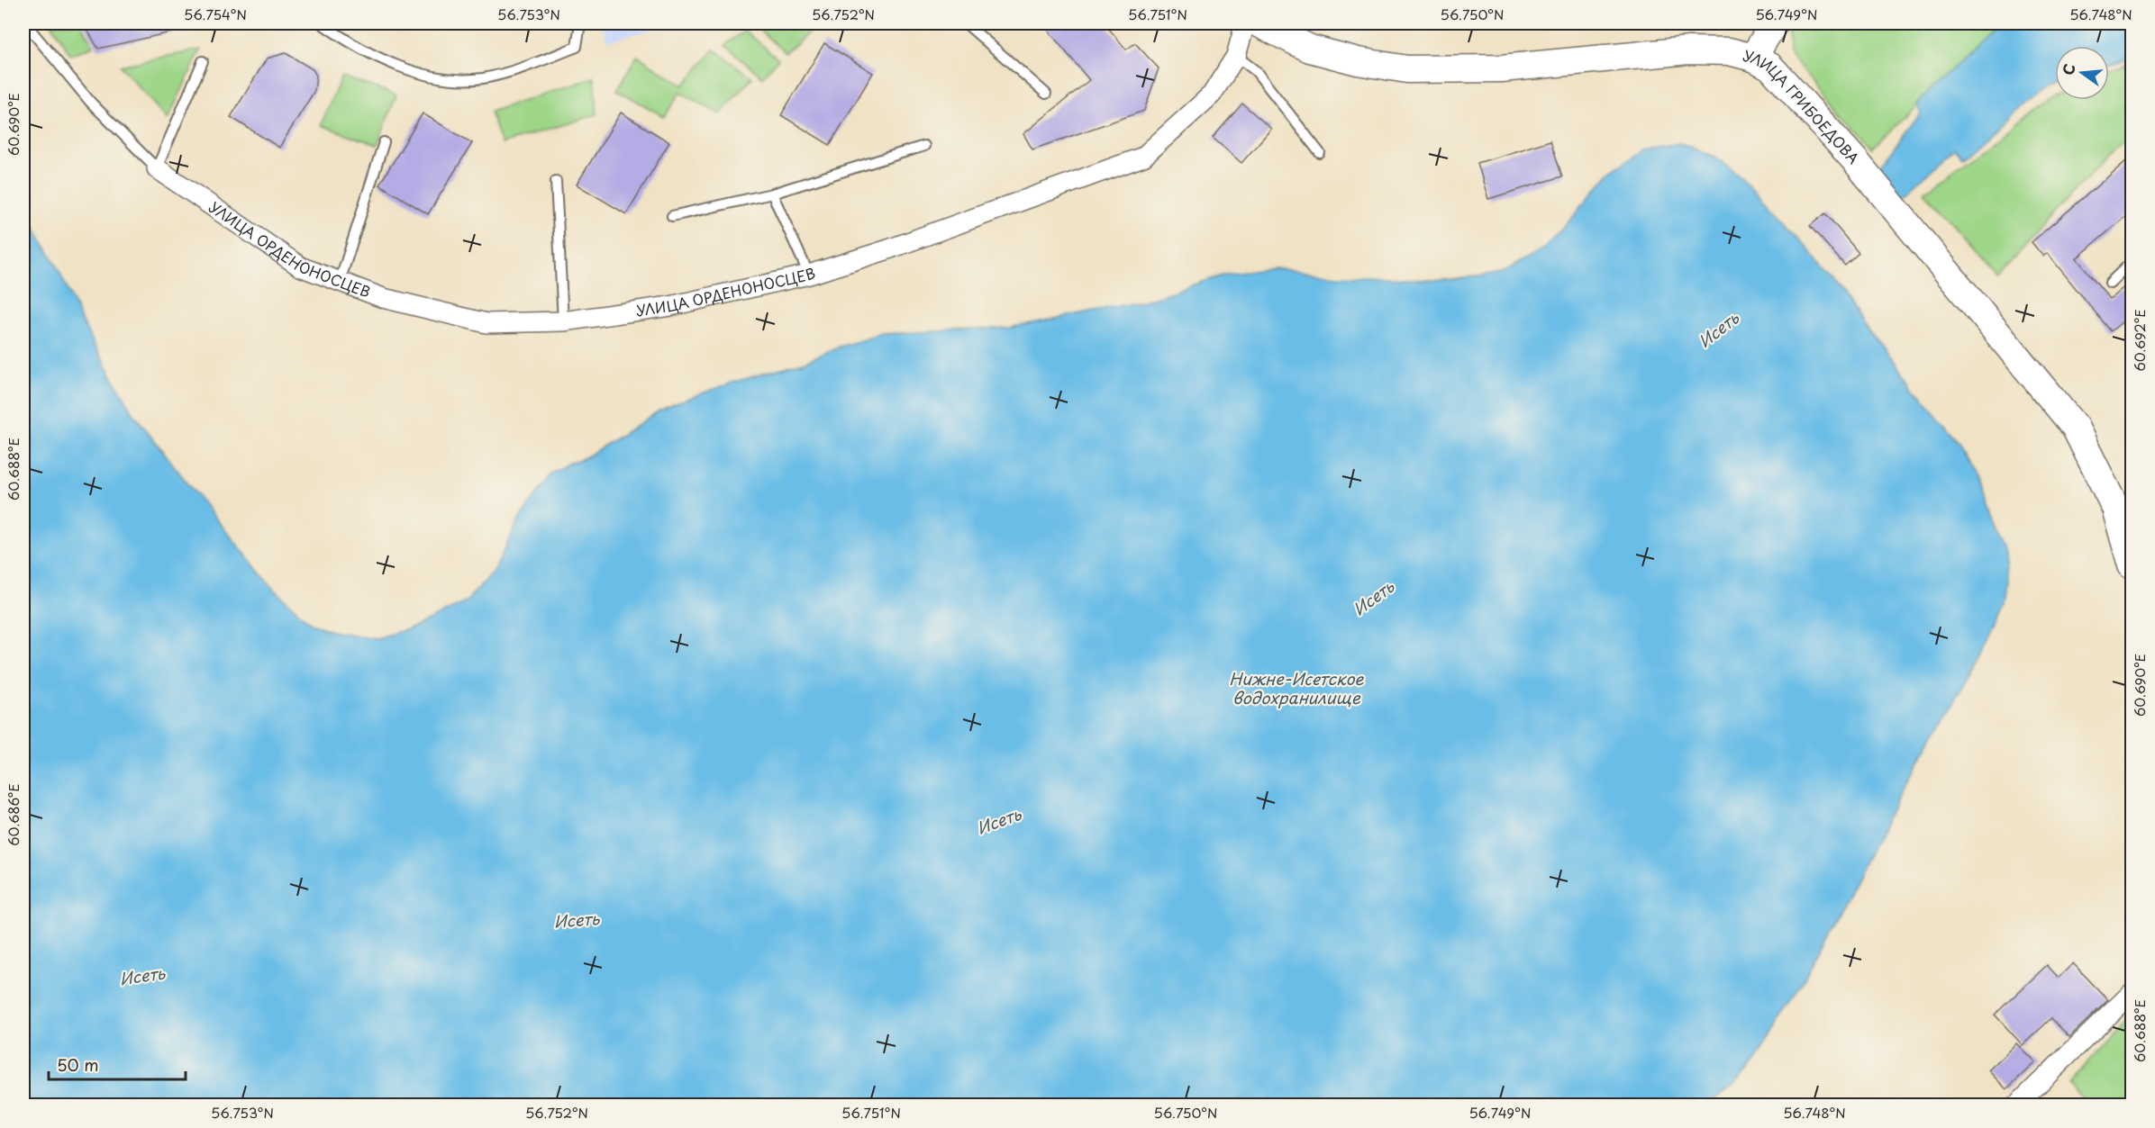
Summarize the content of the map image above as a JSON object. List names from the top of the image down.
{
  "streets": {
    "main road": ["УЛИЦА ГРИБОЕДОВА"],
    "street": ["УЛИЦА ОРДЕНОНОСЦЕВ"]
  },
  "water": ["Исеть", "Нижне-Исетское водохранилище"],
  "scale_bar": "50 m",
  "north": "left",
  "coordinates": [
    "56.754°N",
    "56.753°N",
    "56.752°N",
    "56.751°N",
    "56.750°N",
    "56.749°N",
    "56.748°N",
    "60.690°E",
    "60.692°E",
    "60.688°E",
    "60.686°E"
  ]
}
